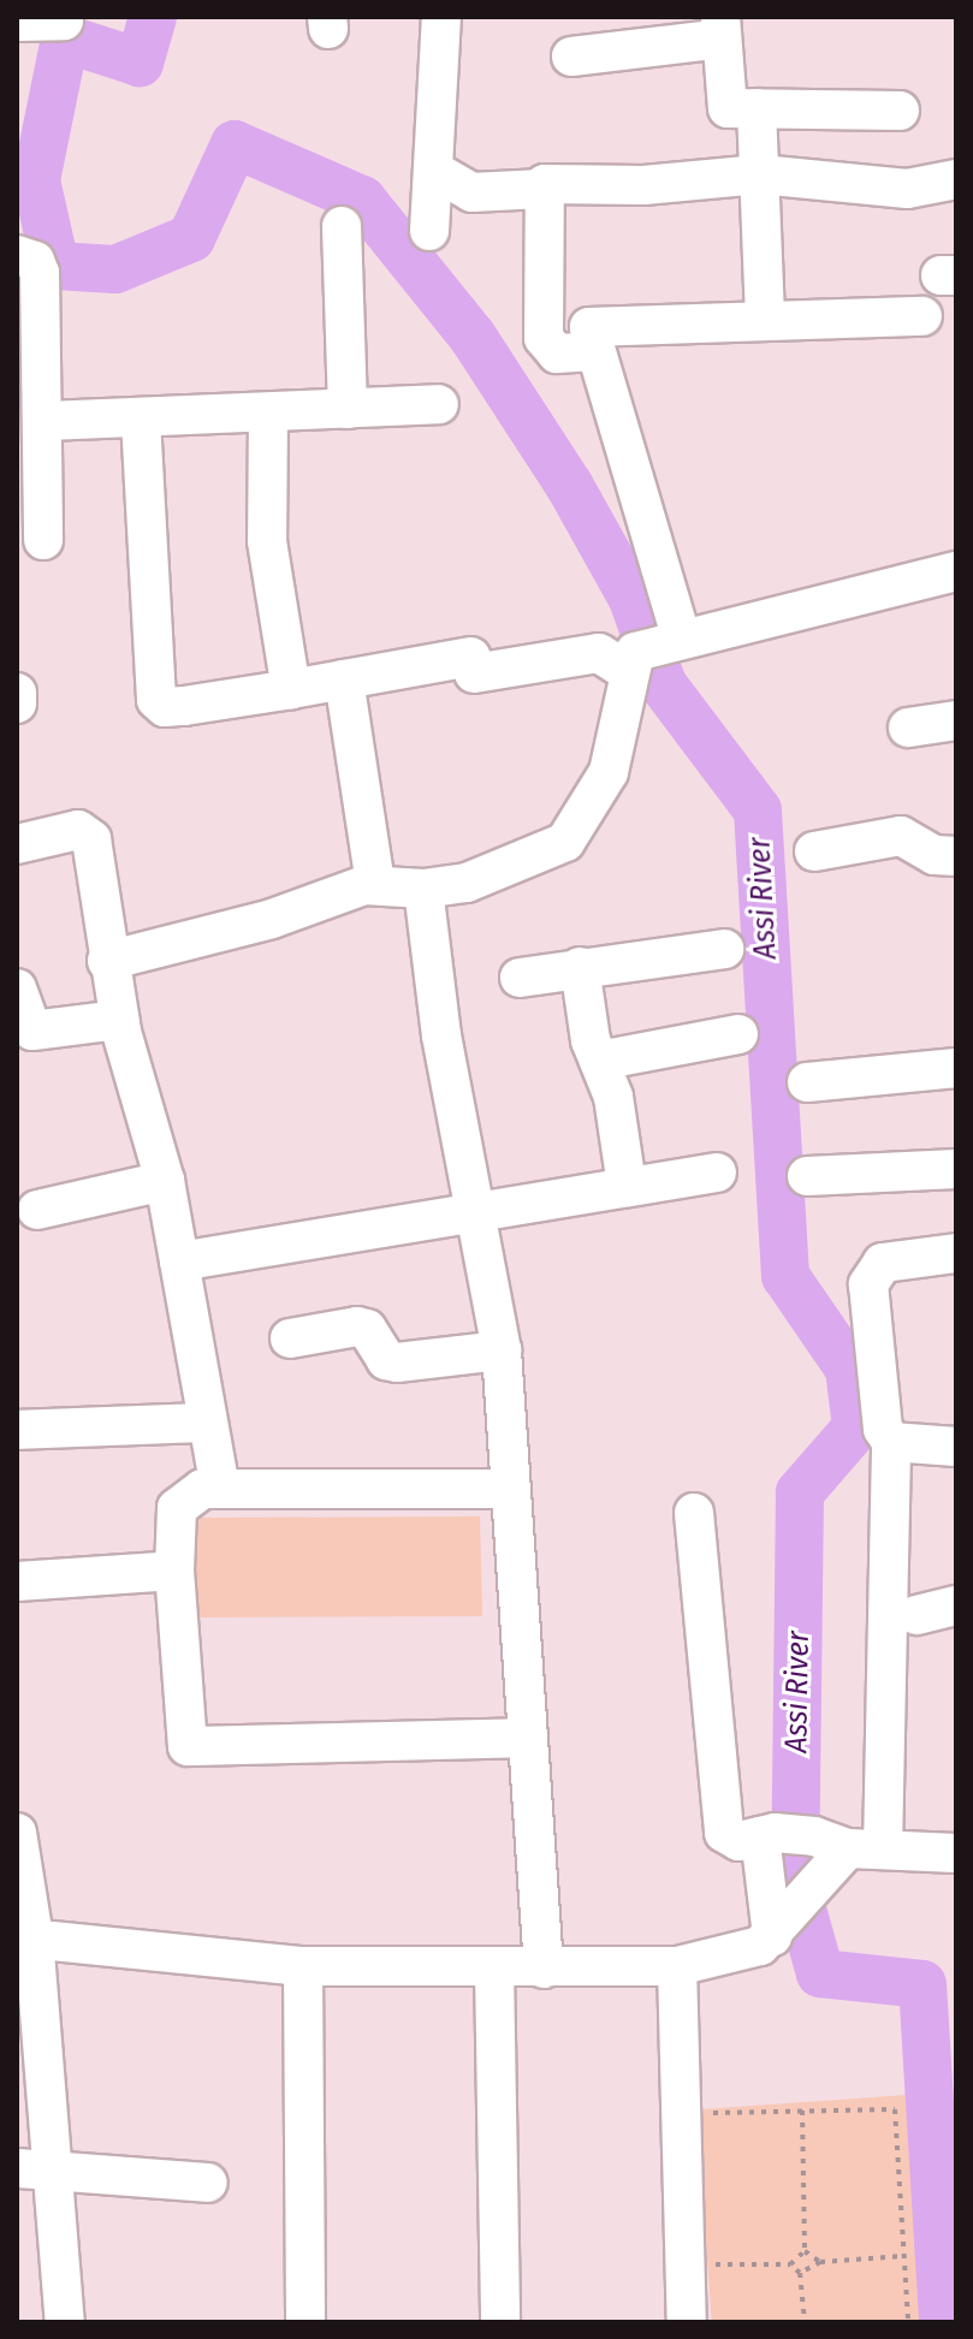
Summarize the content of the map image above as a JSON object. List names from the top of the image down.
{
  "water": ["Assi River"]
}
